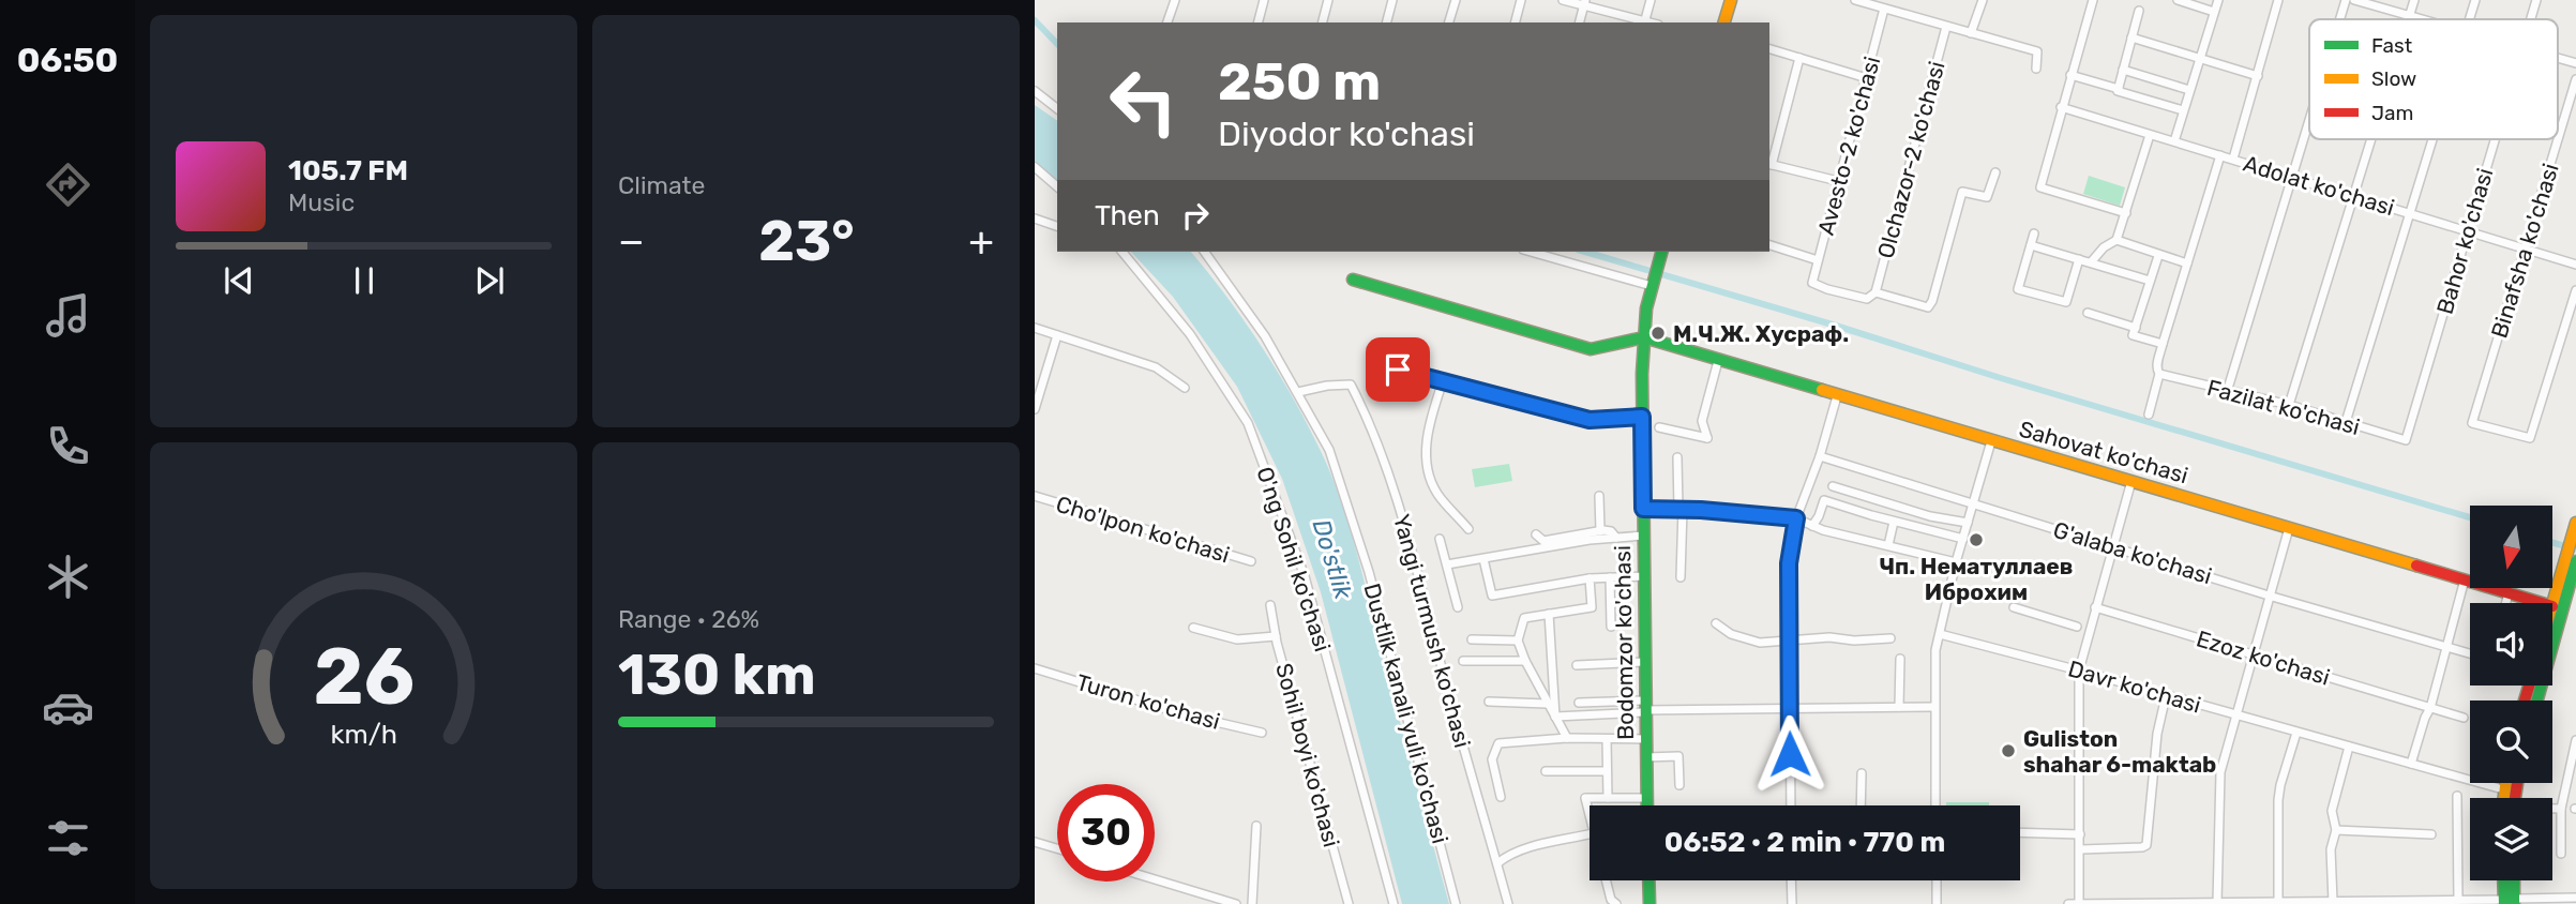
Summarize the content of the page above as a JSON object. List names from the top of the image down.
{
  "streets": {
    "street": [
      "Avesto-2 ko'chasi",
      "Olchazor-2 ko'chasi",
      "Adolat ko'chasi",
      "Bahor ko'chasi",
      "Binafsha ko'chasi",
      "Fazilat ko'chasi",
      "Sahovat ko'chasi",
      "Cho'lpon ko'chasi",
      "G'alaba ko'chasi",
      "O'ng Sohil ko'chasi",
      "Yangi turmush ko'chasi",
      "Bodomzor ko'chasi",
      "Ezoz ko'chasi",
      "Davr ko'chasi",
      "Turon ko'chasi",
      "Dustlik kanali yuli ko'chasi",
      "Sohil boyi ko'chasi"
    ]
  },
  "crossings": [
    ["Avesto-2 ko'chasi", "Olchazor-2 ko'chasi"],
    ["Adolat ko'chasi", "Bahor ko'chasi"],
    ["Adolat ko'chasi", "Binafsha ko'chasi"],
    ["Bahor ko'chasi", "Fazilat ko'chasi"],
    ["Sahovat ko'chasi", "Bodomzor ko'chasi"],
    ["Yangi turmush ko'chasi", "Dustlik kanali yuli ko'chasi"]
  ],
  "water": ["Do'stlik"],
  "places": ["М.Ч.Ж. Хусраф.", "Чп. Нематуллаев Иброхим", "Guliston shahar 6-maktab"],
  "legend": ["Fast", "Slow", "Jam"],
  "north": "bottom",
  "page": {
    "tabs": "06:50",
    "tile": [
      "Climate",
      ["Range · 26%", "130 km"]
    ],
    "turn": ["250 m", "Diyodor ko'chasi"],
    "song": ["105.7 FM", "Music"],
    "then": "Then",
    "heat": ["−", "23°", "+"],
    "limit": "30",
    "trip": "06:52 · 2 min · 770 m",
    "gauge": ["26", "km/h"]
  }
}
